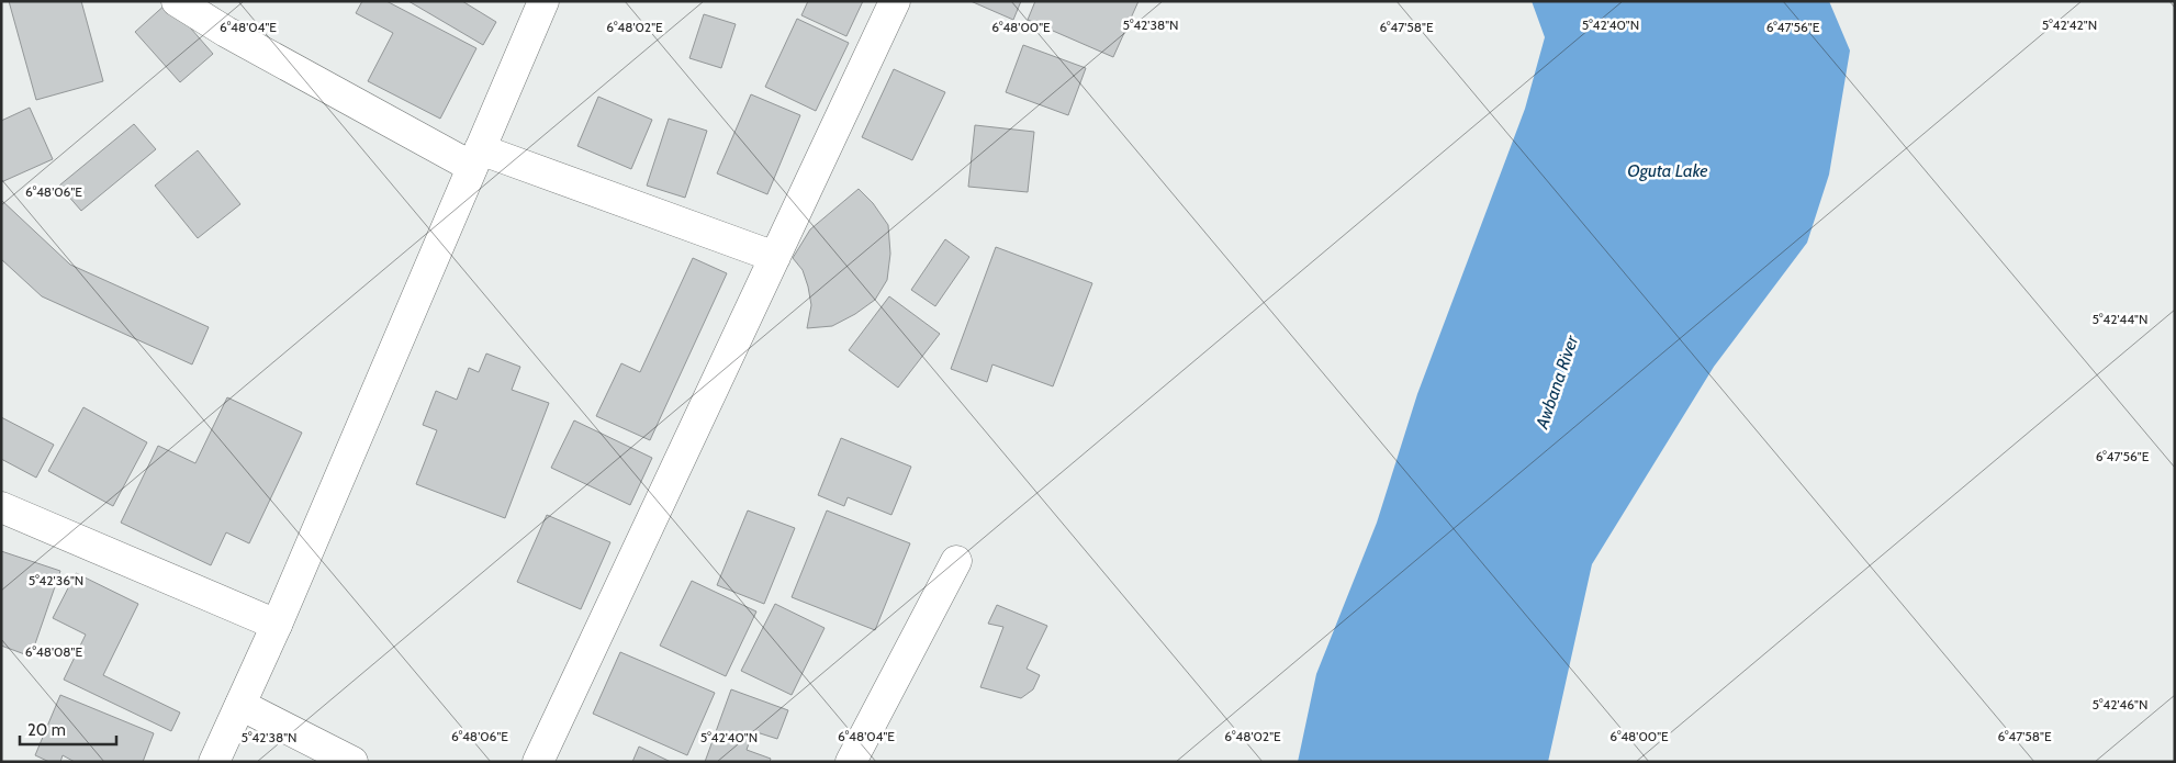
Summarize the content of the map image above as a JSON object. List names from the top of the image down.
{
  "water": ["Oguta Lake", "Awbana River"],
  "scale_bar": "20 m",
  "coordinates": [
    "5°42'40\"N",
    "5°42'42\"N",
    "5°42'38\"N",
    "6°47'56\"E",
    "6°48'04\"E",
    "6°48'02\"E",
    "6°48'00\"E",
    "6°47'58\"E",
    "6°48'06\"E",
    "5°42'44\"N",
    "5°42'36\"N",
    "6°48'08\"E",
    "5°42'46\"N"
  ]
}
